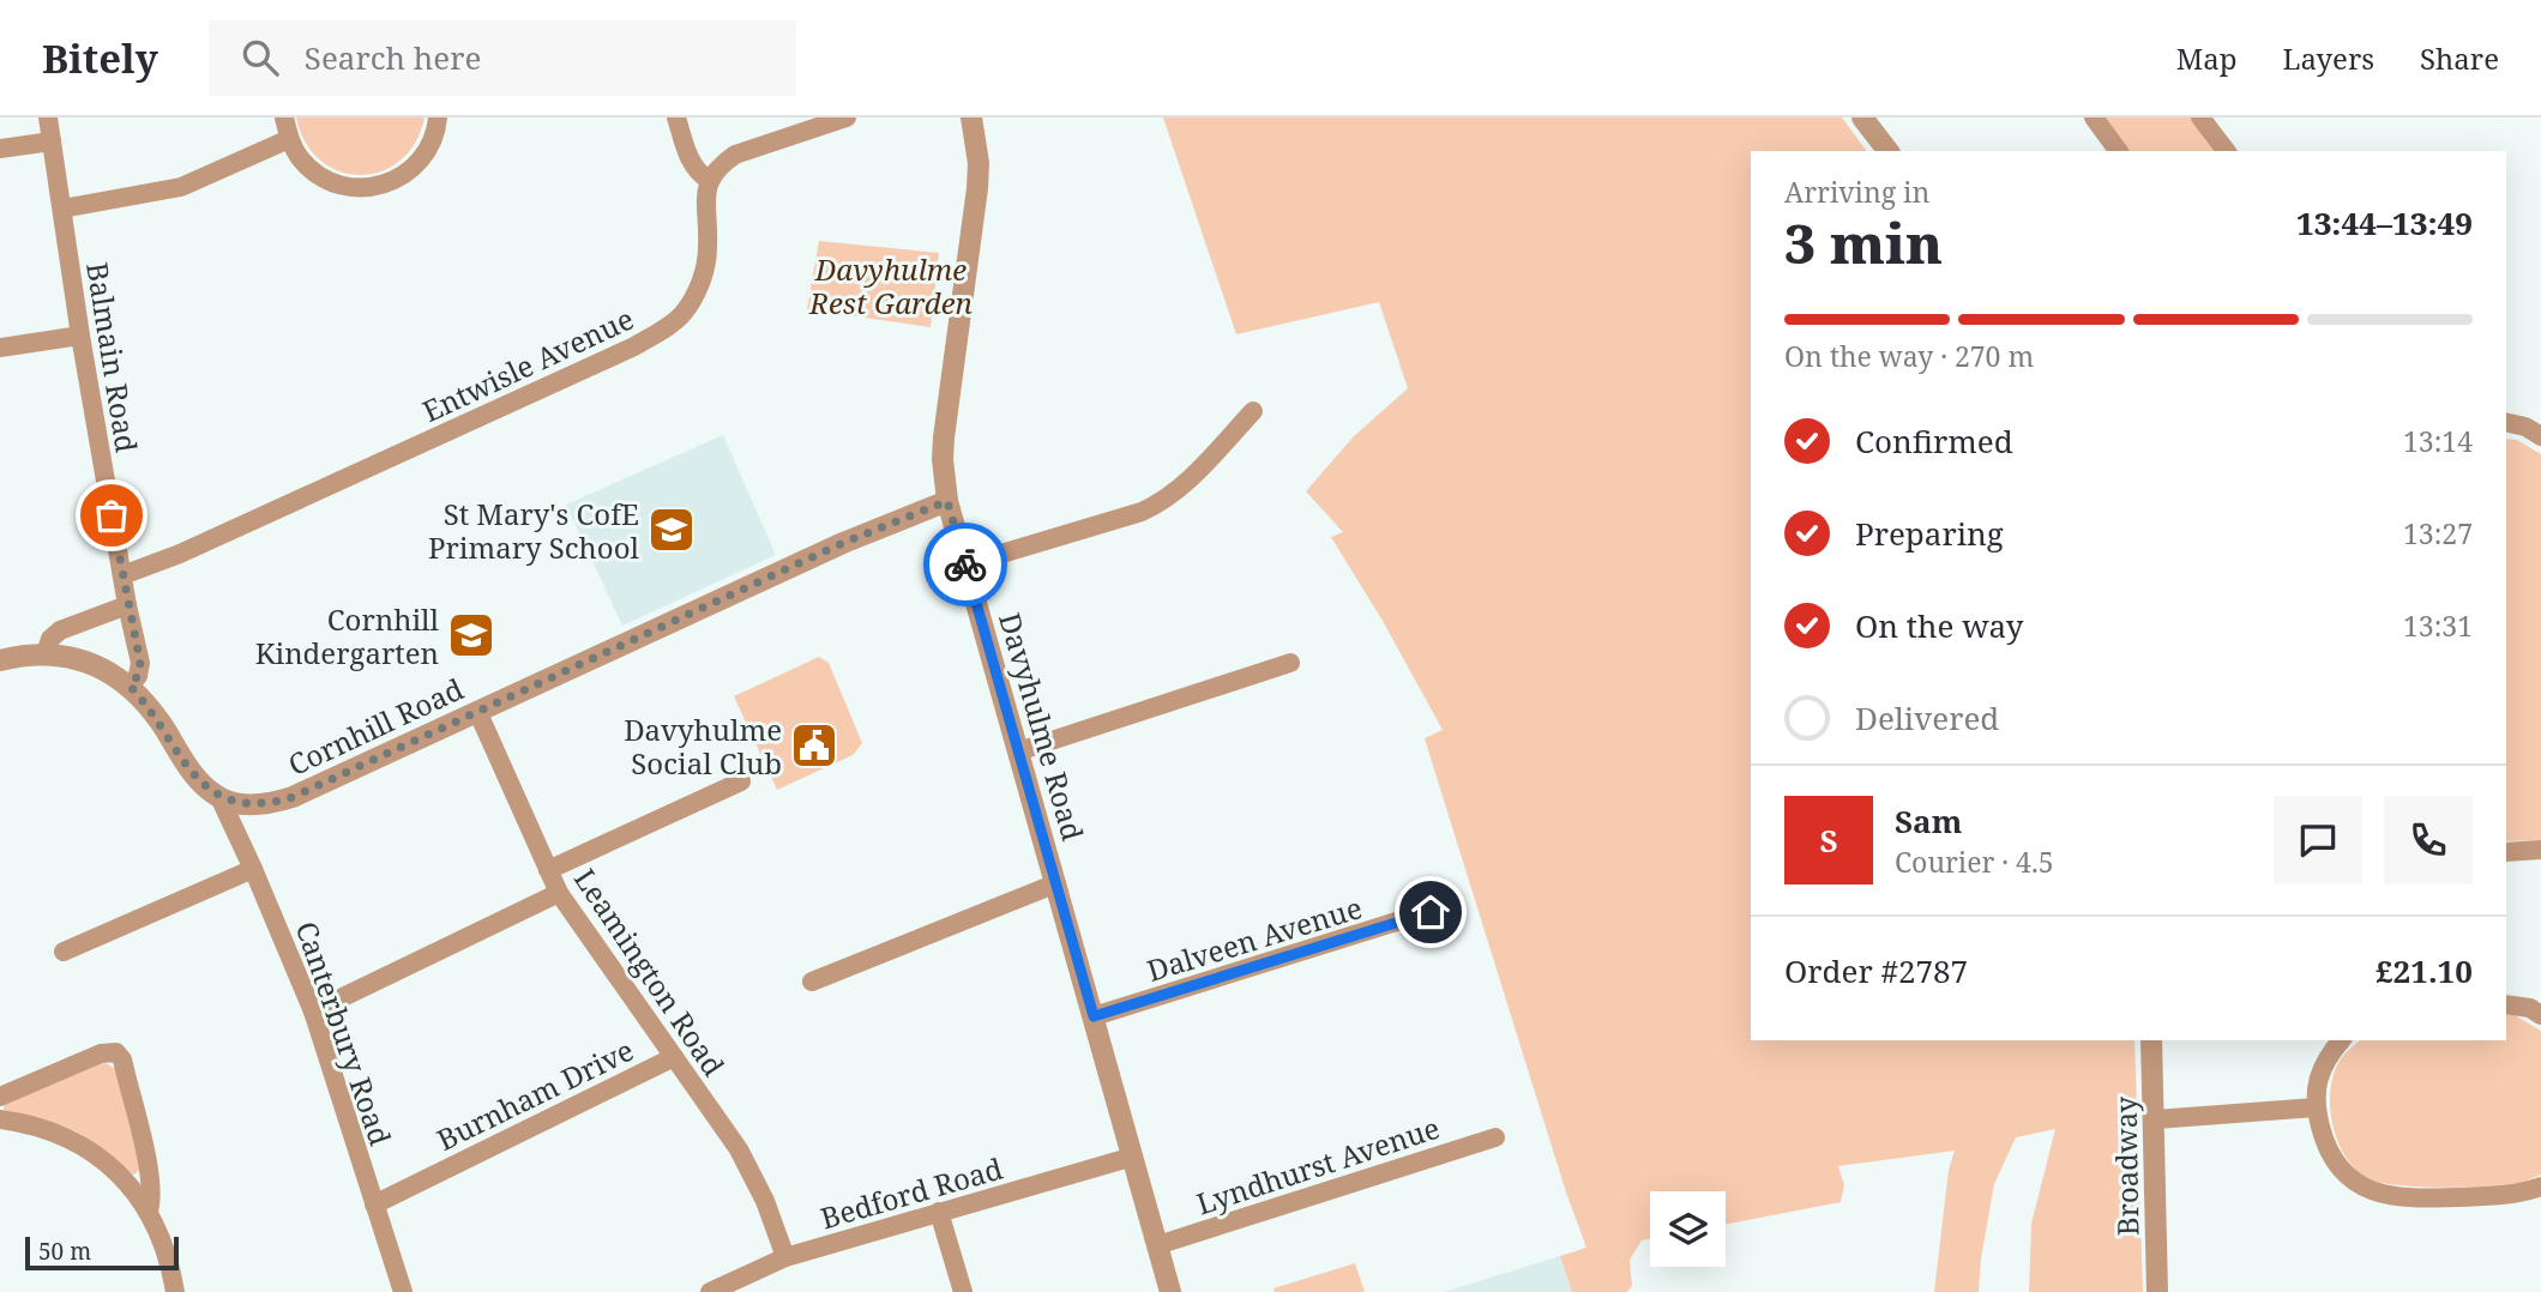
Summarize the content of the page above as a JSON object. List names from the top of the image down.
{
  "streets": {
    "street": [
      "Balmain Road",
      "Entwisle Avenue",
      "Cornhill Road",
      "Davyhulme Road",
      "Dalveen Avenue",
      "Leamington Road",
      "Canterbury Road",
      "Burnham Drive",
      "Lyndhurst Avenue",
      "Broadway",
      "Bedford Road"
    ]
  },
  "crossings": [
    ["Balmain Road", "Entwisle Avenue"],
    ["Cornhill Road", "Davyhulme Road"],
    ["Cornhill Road", "Leamington Road"],
    ["Cornhill Road", "Canterbury Road"],
    ["Davyhulme Road", "Dalveen Avenue"],
    ["Davyhulme Road", "Lyndhurst Avenue"],
    ["Davyhulme Road", "Bedford Road"],
    ["Leamington Road", "Burnham Drive"],
    ["Leamington Road", "Bedford Road"],
    ["Canterbury Road", "Burnham Drive"]
  ],
  "parks": ["Davyhulme Rest Garden"],
  "places": {
    "school or university": ["St Mary's CofE Primary School", "Cornhill Kindergarten"],
    "public building": ["Davyhulme Social Club"]
  },
  "scale_bar": "50 m",
  "page": {
    "header": "Bitely",
    "search": "Search here",
    "nav": ["Map", "Layers", "Share"],
    "heading": ["3 min", "Arriving in", "13:44–13:49"],
    "panel": [
      "Sam",
      "Courier · 4.5",
      "Order #2787",
      "£21.10"
    ],
    "bar": "On the way · 270 m",
    "list": [
      ["Confirmed", "13:14"],
      ["Preparing", "13:27"],
      ["On the way", "13:31"],
      "Delivered"
    ],
    "round": "S",
    "scale": "50 m"
  }
}
